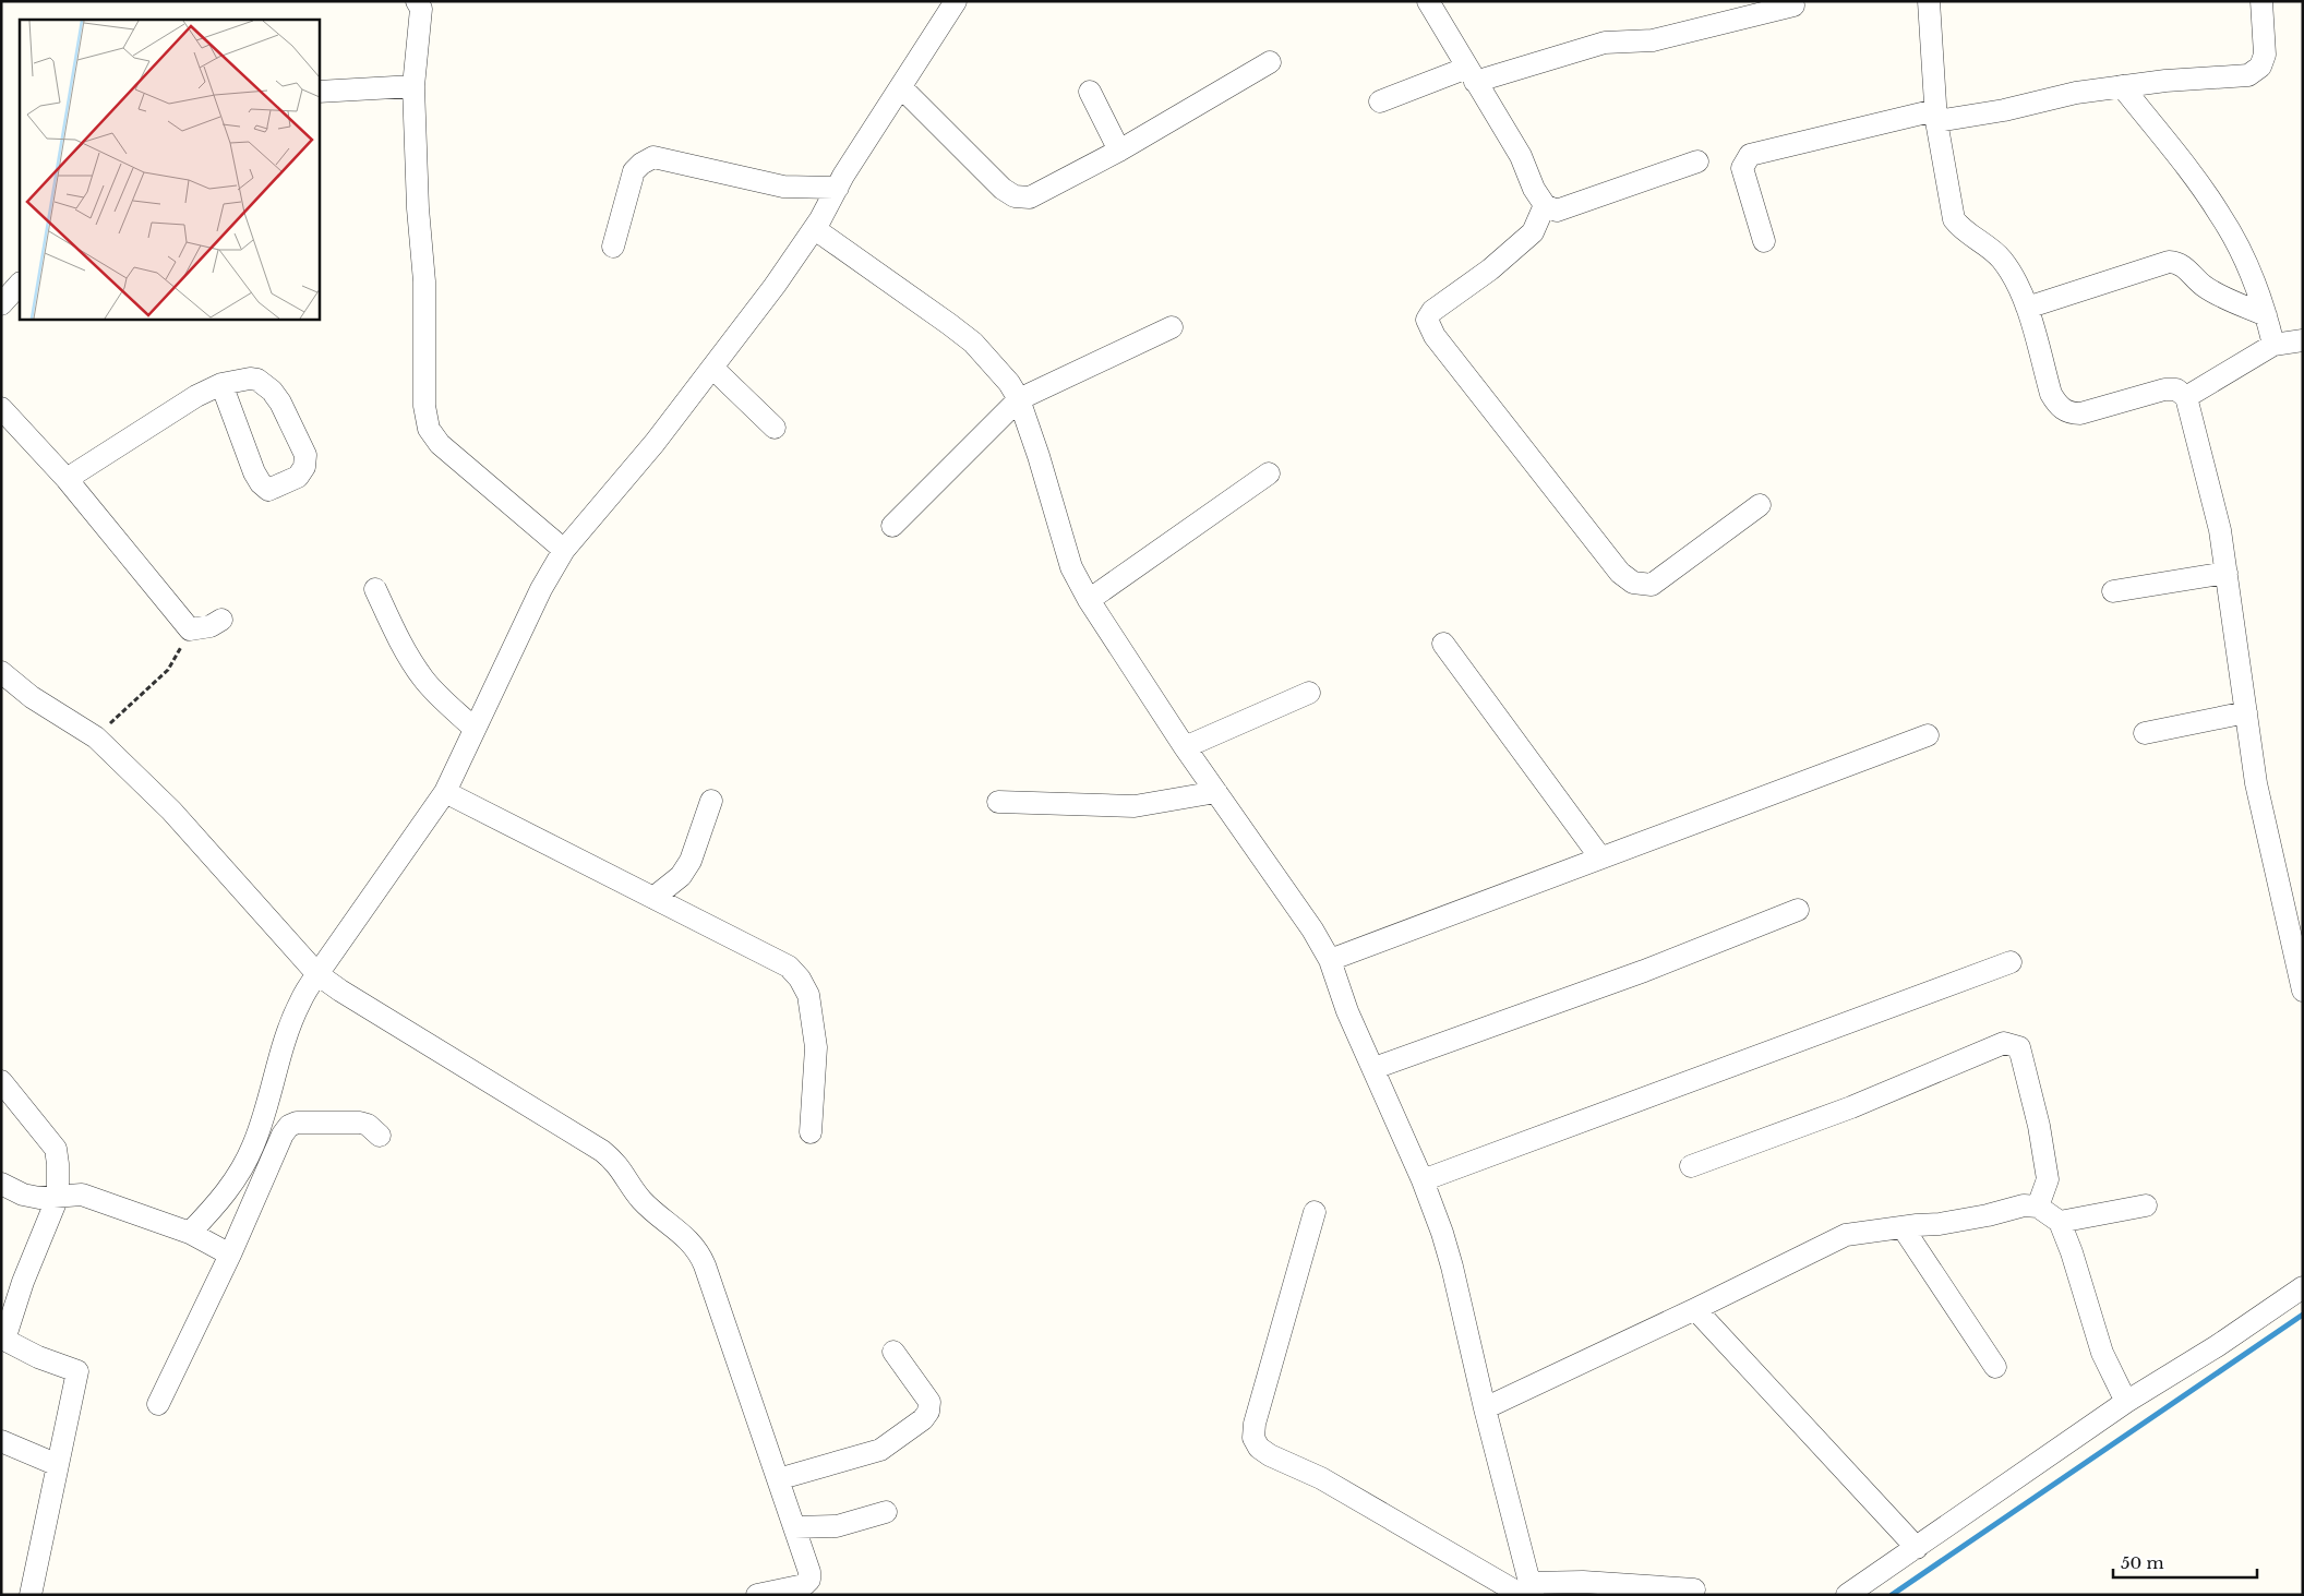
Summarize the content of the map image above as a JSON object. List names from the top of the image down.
{
  "scale_bar": "50 m"
}
